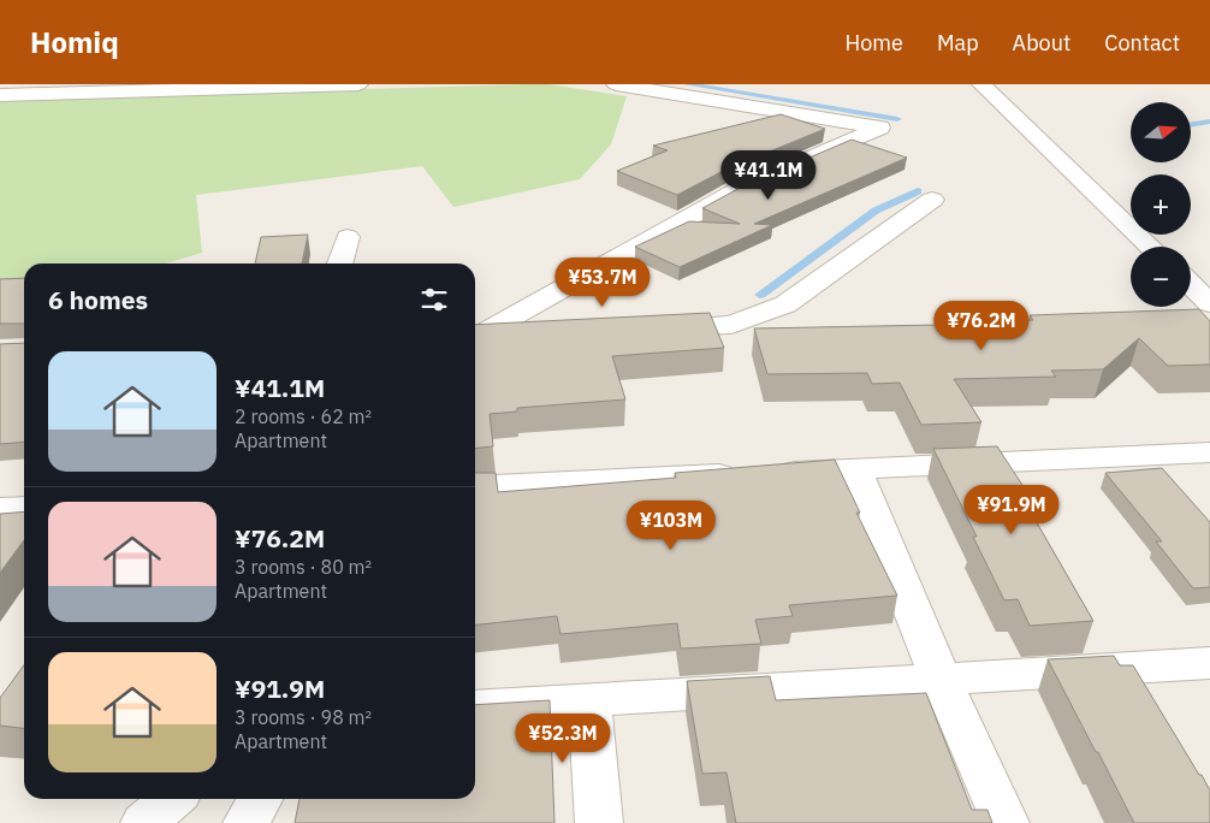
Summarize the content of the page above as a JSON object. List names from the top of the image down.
{
  "north": "right",
  "page": {
    "header": "Homiq",
    "nav": [
      "Home",
      "Map",
      "About",
      "Contact"
    ],
    "map_buttons": ["+", "−"],
    "price": [
      "¥41.1M",
      "¥53.7M",
      "¥76.2M",
      "¥91.9M",
      "¥103M",
      "¥52.3M"
    ],
    "heading": "6 homes",
    "list": [
      {
        "name": "¥41.1M",
        "note": "2 rooms · 62 m² · Apartment"
      },
      {
        "name": "¥76.2M",
        "note": "3 rooms · 80 m² · Apartment"
      },
      {
        "name": "¥91.9M",
        "note": "3 rooms · 98 m² · Apartment"
      }
    ]
  }
}
